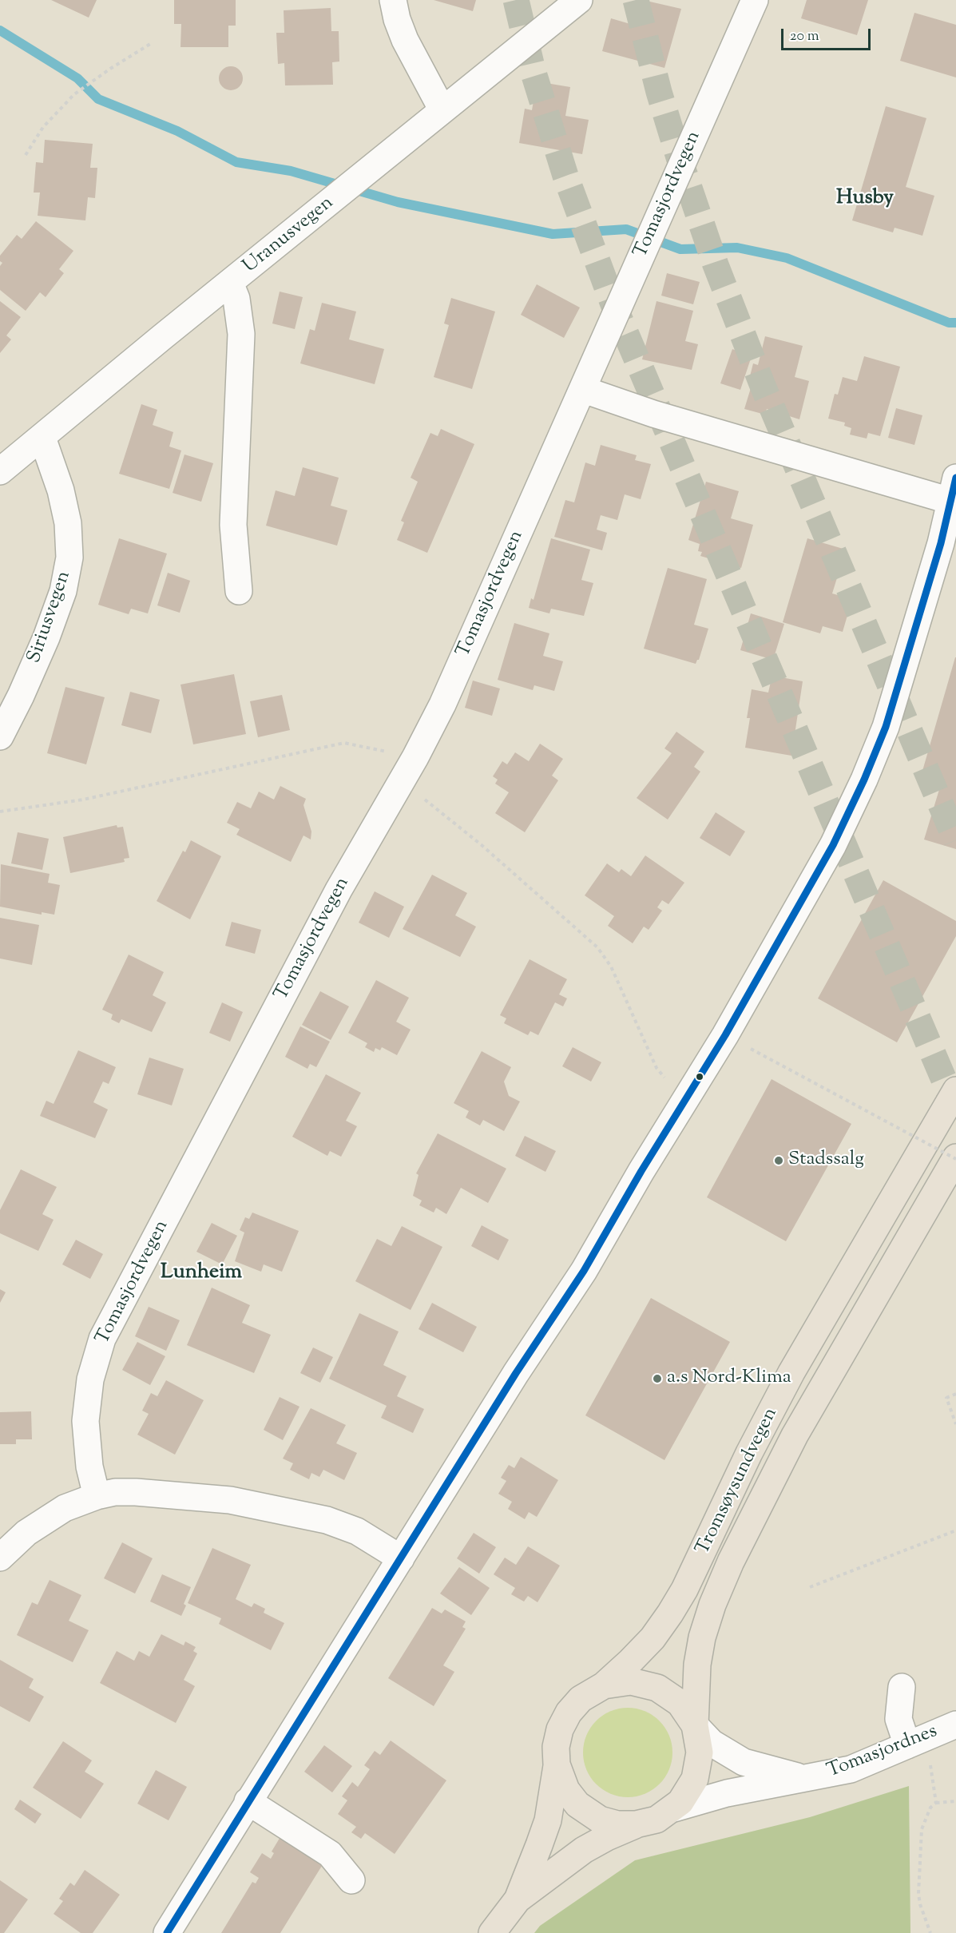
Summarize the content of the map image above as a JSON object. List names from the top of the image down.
{
  "streets": {
    "main road": ["Tromsøysundvegen"],
    "street": [
      "Tomasjordvegen",
      "Uranusvegen",
      "Siriusvegen",
      "Tomasjordnes"
    ]
  },
  "crossings": [
    ["Uranusvegen", "Siriusvegen"],
    ["Tromsøysundvegen", "Tomasjordnes"]
  ],
  "districts": ["Husby", "Lunheim"],
  "places": ["Stadssalg", "a.s Nord-Klima"],
  "lines": ["transit line 20"],
  "scale_bar": "20 m"
}
